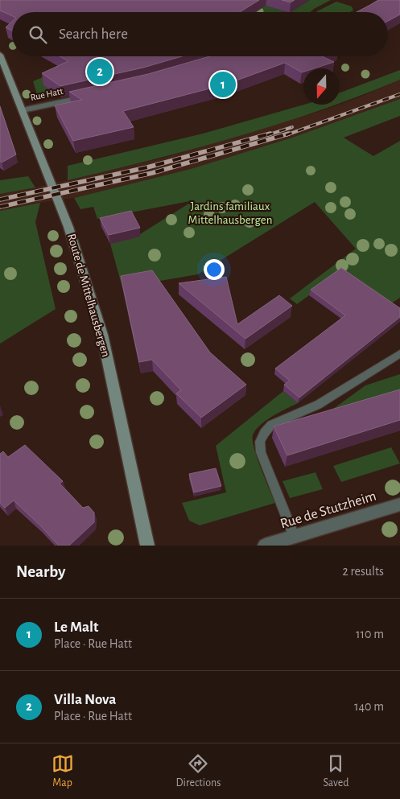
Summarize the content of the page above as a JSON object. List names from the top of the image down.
{
  "streets": {
    "main road": ["Route de Mittelhausbergen"],
    "street": ["Rue Hatt", "Rue de Stutzheim"]
  },
  "crossings": [
    ["Rue Hatt", "Route de Mittelhausbergen"]
  ],
  "parks": ["Jardins familiaux Mittelhausbergen"],
  "north": "bottom",
  "page": {
    "search": "Search here",
    "pins": ["2", "1"],
    "heading": ["Nearby", "2 results"],
    "list": [
      {
        "mark": "1",
        "name": "Le Malt",
        "note": "Place · Rue Hatt",
        "value": "110 m"
      },
      {
        "mark": "2",
        "name": "Villa Nova",
        "note": "Place · Rue Hatt",
        "value": "140 m"
      }
    ],
    "nav": ["Map", "Directions", "Saved"]
  }
}
